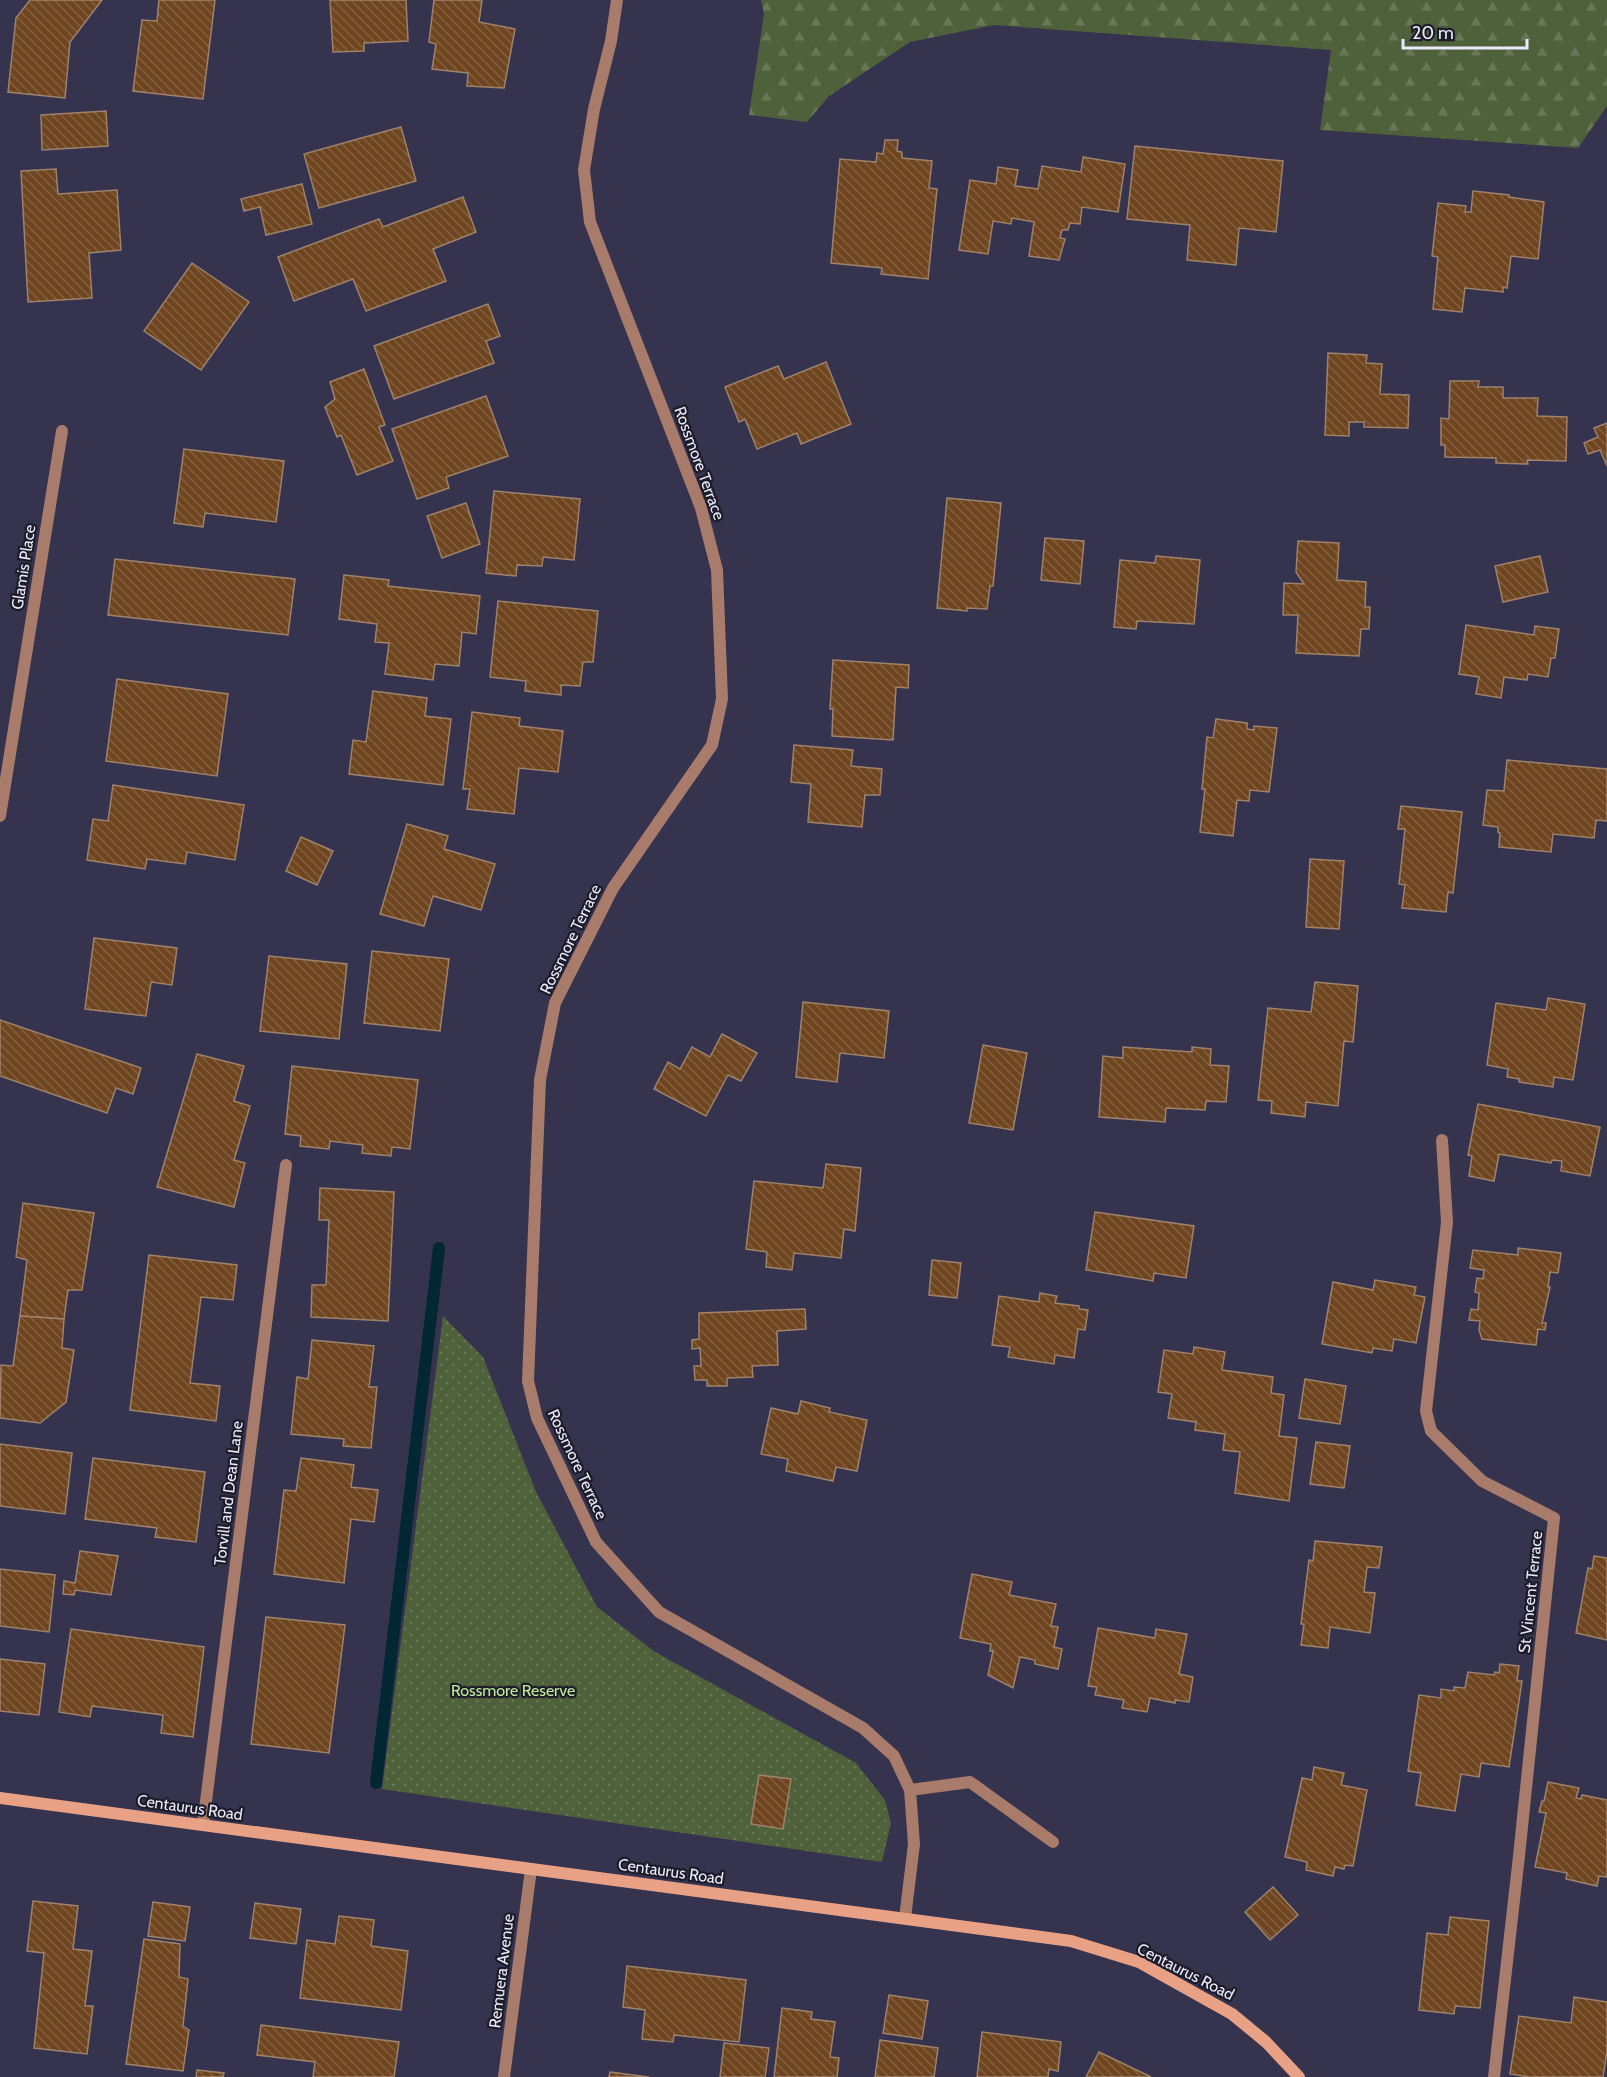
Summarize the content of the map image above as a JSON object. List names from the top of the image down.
{
  "streets": {
    "main road": ["Centaurus Road"],
    "street": [
      "Rossmore Terrace",
      "Glamis Place",
      "Torvill and Dean Lane",
      "St Vincent Terrace",
      "Remuera Avenue"
    ]
  },
  "crossings": [
    ["Rossmore Terrace", "Centaurus Road"],
    ["Torvill and Dean Lane", "Centaurus Road"],
    ["Centaurus Road", "Remuera Avenue"]
  ],
  "parks": ["Rossmore Reserve"],
  "scale_bar": "20 m"
}
